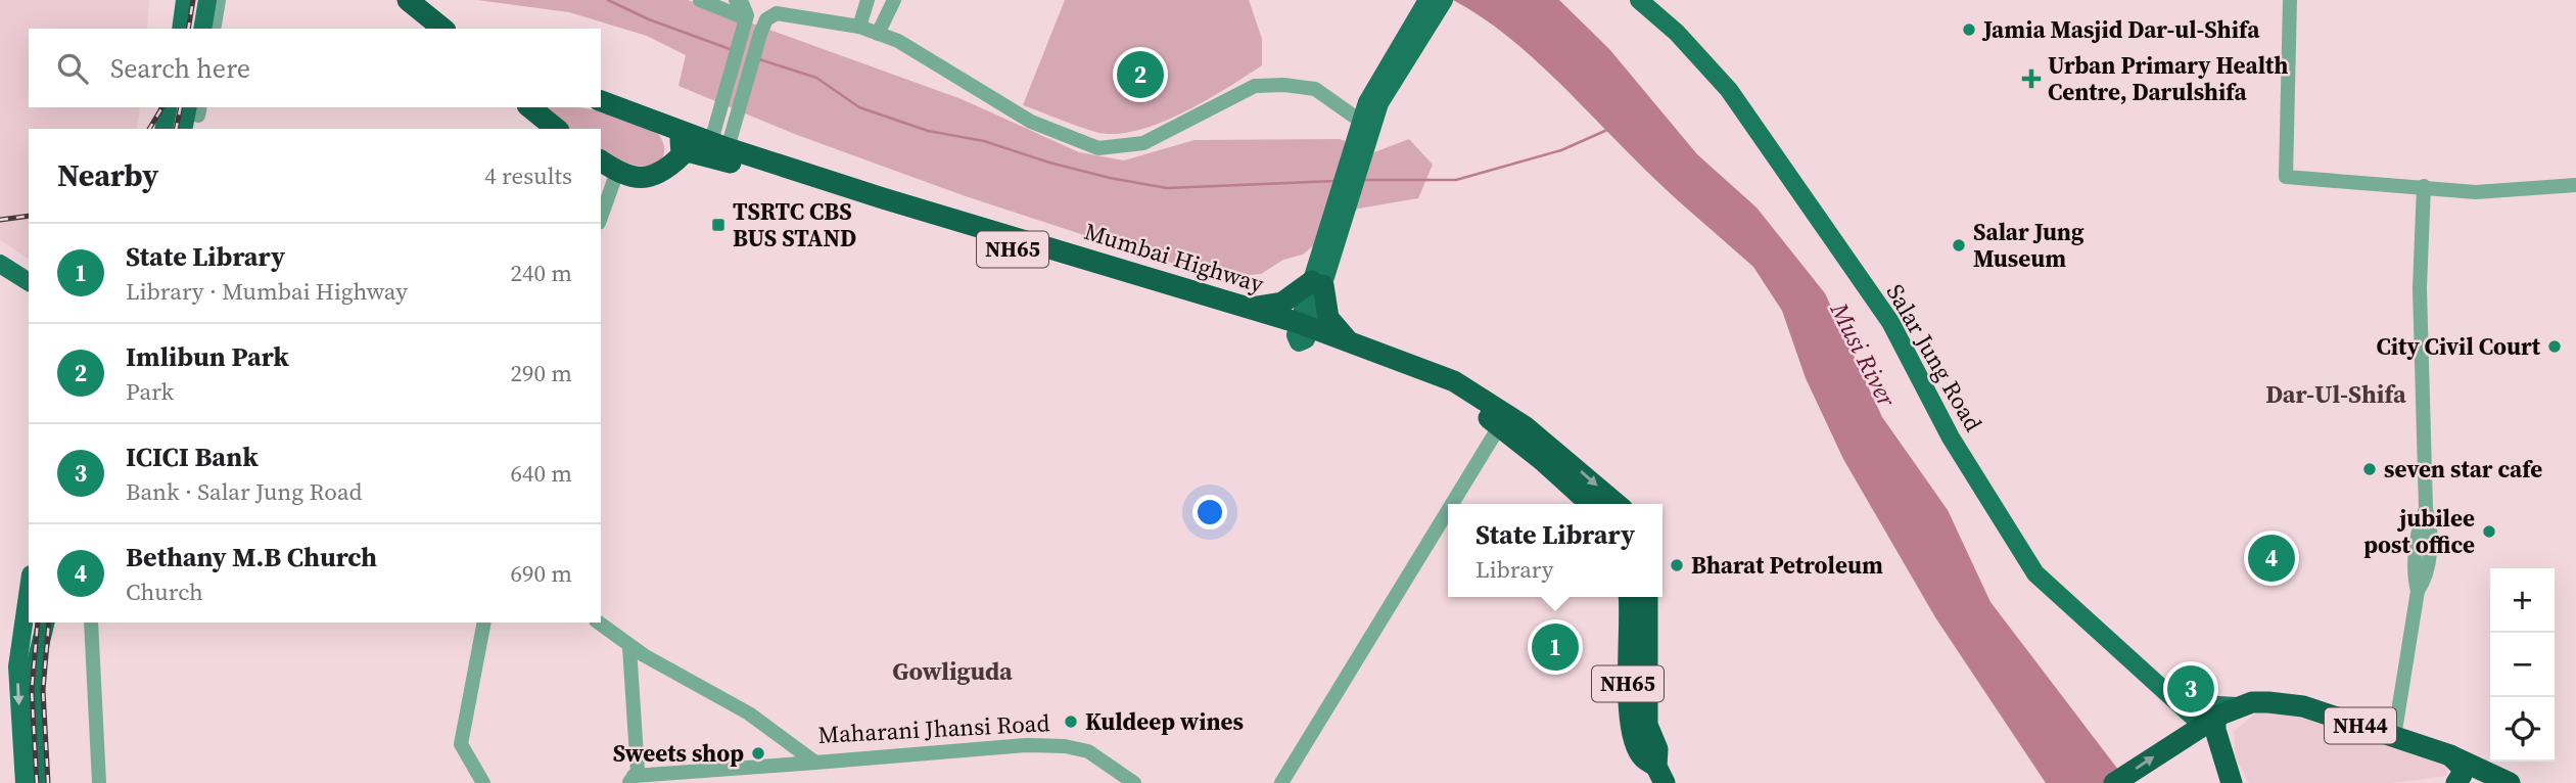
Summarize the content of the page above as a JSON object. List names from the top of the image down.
{
  "streets": {
    "highway": ["NH65", "Mumbai Highway", "NH44"],
    "main road": ["Salar Jung Road"],
    "street": ["Maharani Jhansi Road"]
  },
  "crossings": [
    ["Salar Jung Road", "NH44"]
  ],
  "districts": ["Dar-Ul-Shifa", "Gowliguda"],
  "water": ["Musi River"],
  "places": {
    "other": [
      "Jamia Masjid Dar-ul-Shifa",
      "Salar Jung Museum",
      "City Civil Court",
      "seven star cafe",
      "jubilee post office",
      "Bharat Petroleum",
      "Kuldeep wines",
      "Sweets shop"
    ],
    "health": ["Urban Primary Health Centre, Darulshifa"],
    "transit": ["TSRTC CBS BUS STAND"]
  },
  "page": {
    "search": "Search here",
    "pins": [
      "2",
      "4",
      "1",
      "3"
    ],
    "heading": ["Nearby", "4 results"],
    "list": [
      {
        "mark": "1",
        "name": "State Library",
        "note": "Library · Mumbai Highway",
        "value": "240 m"
      },
      {
        "mark": "2",
        "name": "Imlibun Park",
        "note": "Park",
        "value": "290 m"
      },
      {
        "mark": "3",
        "name": "ICICI Bank",
        "note": "Bank · Salar Jung Road",
        "value": "640 m"
      },
      {
        "mark": "4",
        "name": "Bethany M.B Church",
        "note": "Church",
        "value": "690 m"
      }
    ],
    "popup": ["State Library", "Library"],
    "map_buttons": ["+", "−"]
  }
}
